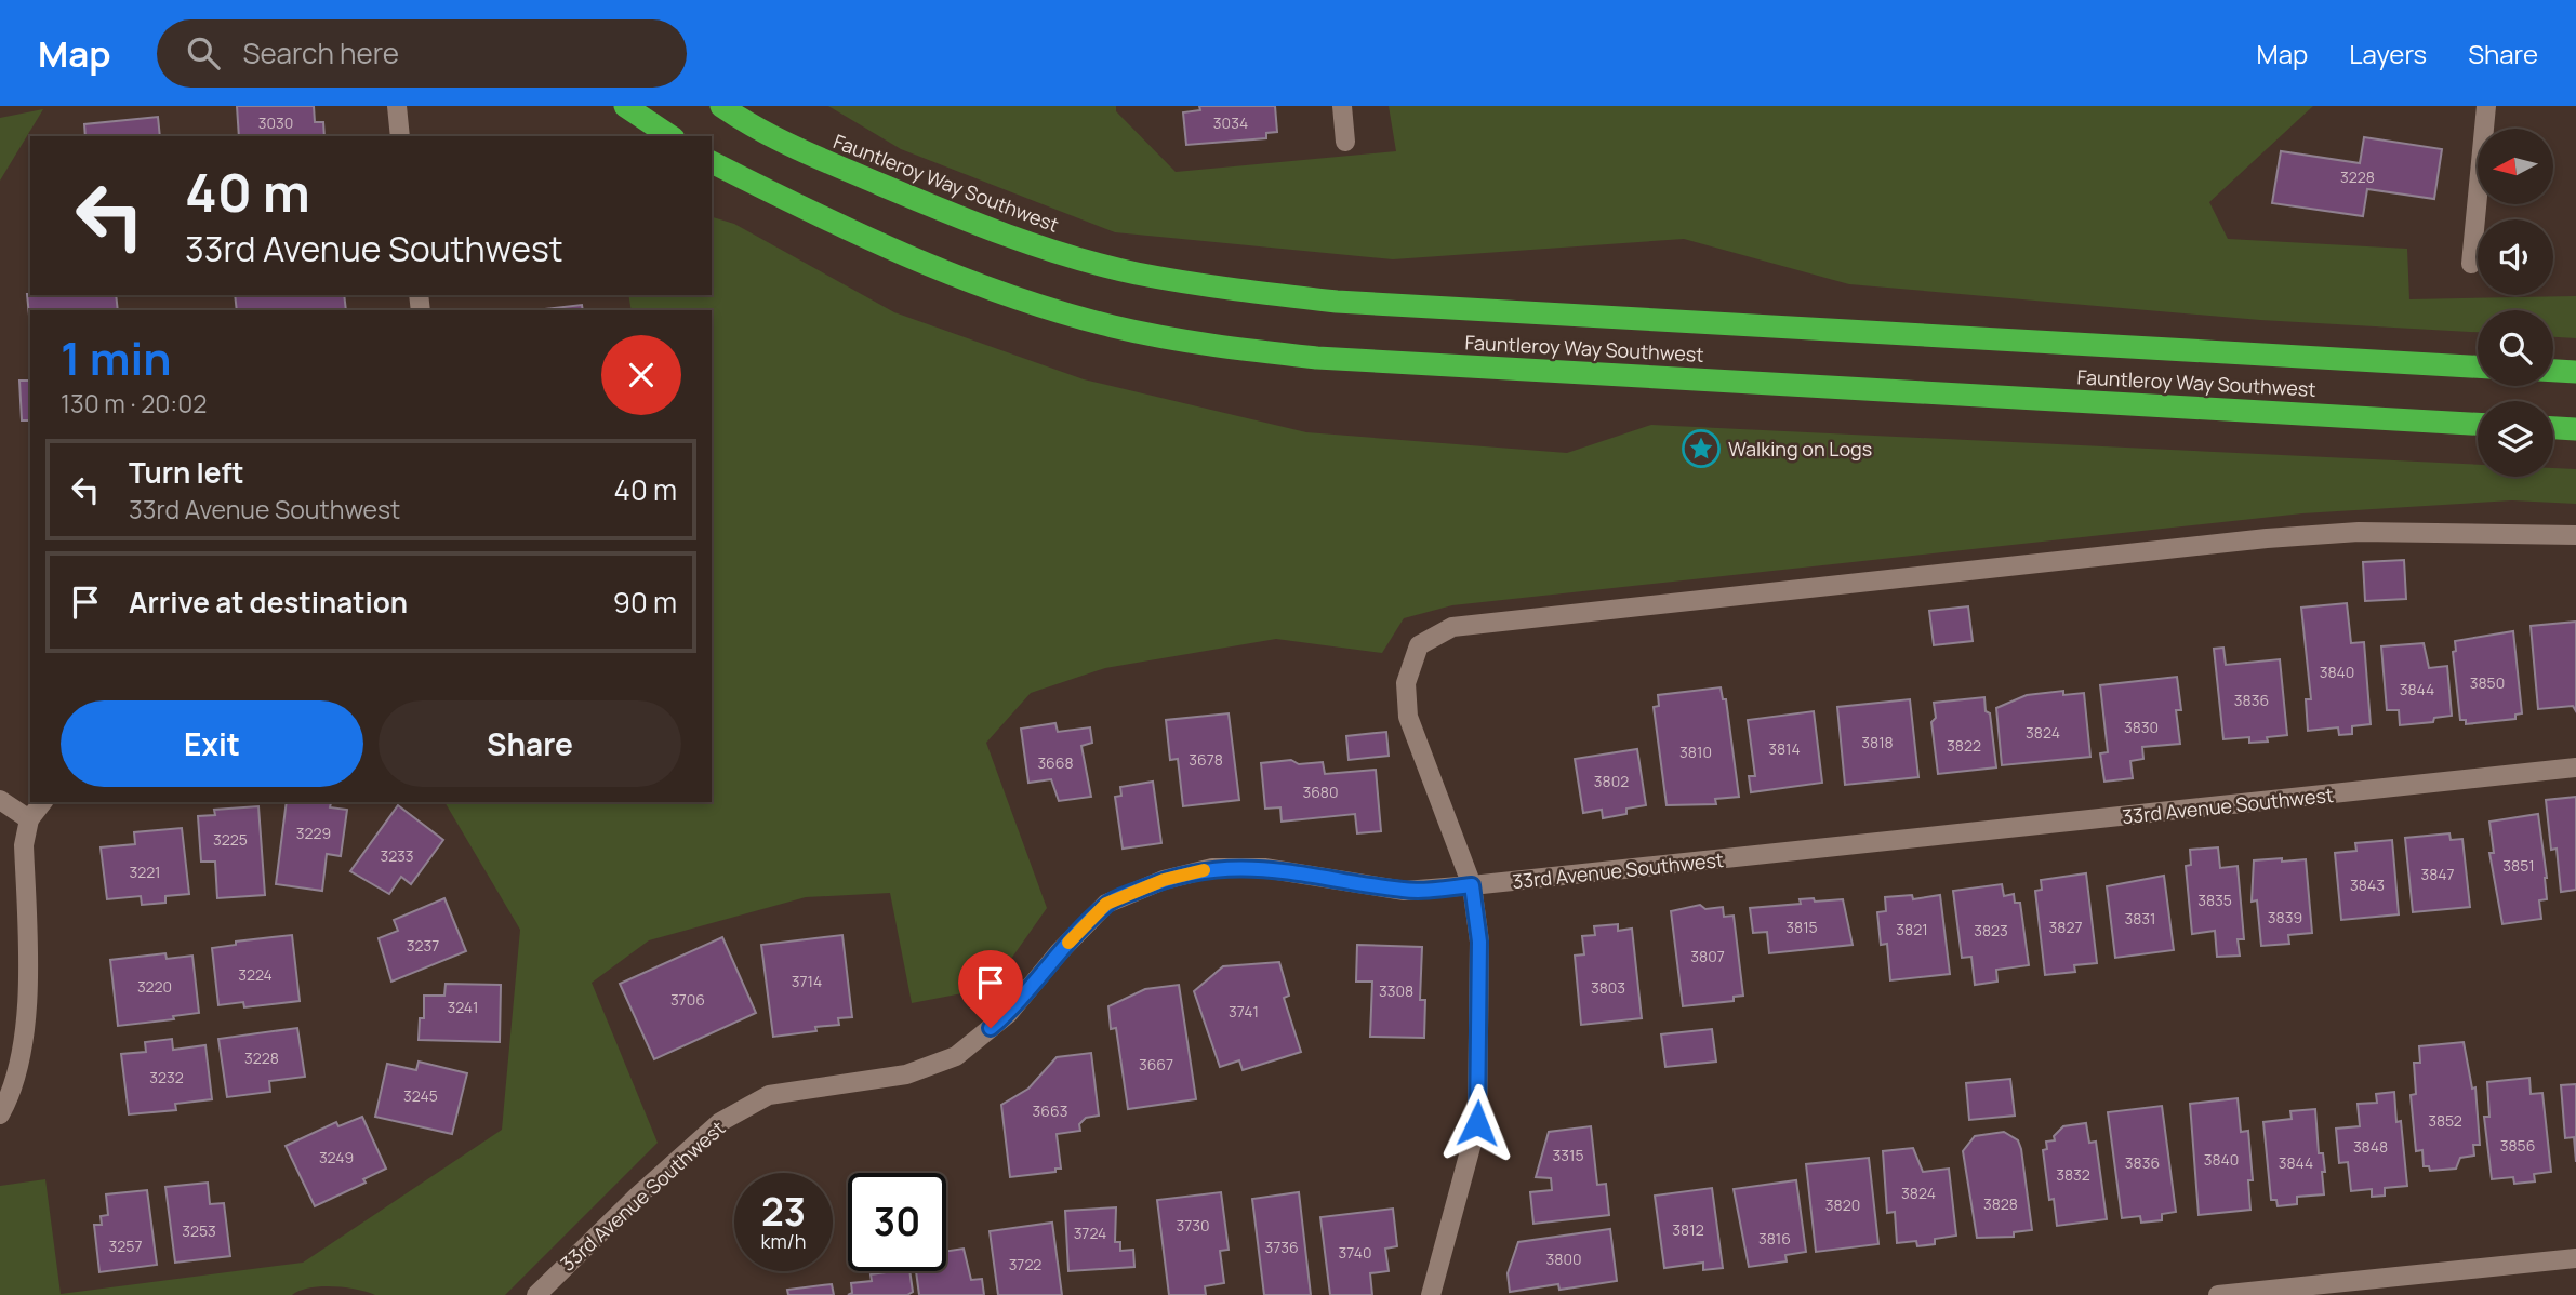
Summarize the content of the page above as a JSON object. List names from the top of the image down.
{
  "streets": {
    "highway": ["Fauntleroy Way Southwest"],
    "street": ["33rd Avenue Southwest"]
  },
  "places": {
    "place": ["Walking on Logs"]
  },
  "house_numbers": [
    "3030",
    "3034",
    "3228",
    "3840",
    "3850",
    "3844",
    "3836",
    "3830",
    "3824",
    "3818",
    "3822",
    "3814",
    "3810",
    "3678",
    "3668",
    "3802",
    "3680",
    "3229",
    "3225",
    "3233",
    "3851",
    "3221",
    "3847",
    "3843",
    "3835",
    "3839",
    "3831",
    "3815",
    "3827",
    "3821",
    "3823",
    "3237",
    "3807",
    "3224",
    "3714",
    "3220",
    "3803",
    "3308",
    "3706",
    "3241",
    "3741",
    "3228",
    "3667",
    "3232",
    "3245",
    "3663",
    "3852",
    "3856",
    "3848",
    "3315",
    "3249",
    "3840",
    "3836",
    "3844",
    "3832",
    "3824",
    "3828",
    "3820",
    "3730",
    "3812",
    "3253",
    "3724",
    "3816",
    "3257",
    "3736",
    "3740",
    "3800",
    "3722"
  ],
  "north": "left",
  "page": {
    "header": "Map",
    "search": "Search here",
    "nav": ["Map", "Layers", "Share"],
    "turn": ["40 m", "33rd Avenue Southwest"],
    "heading": ["1 min", "130 m · 20:02"],
    "list": [
      {
        "name": "Turn left",
        "note": "33rd Avenue Southwest",
        "value": "40 m"
      },
      {
        "name": "Arrive at destination",
        "value": "90 m"
      }
    ],
    "buttons": ["Exit", "Share"],
    "speed": "23 km/h",
    "limit": "30"
  }
}
